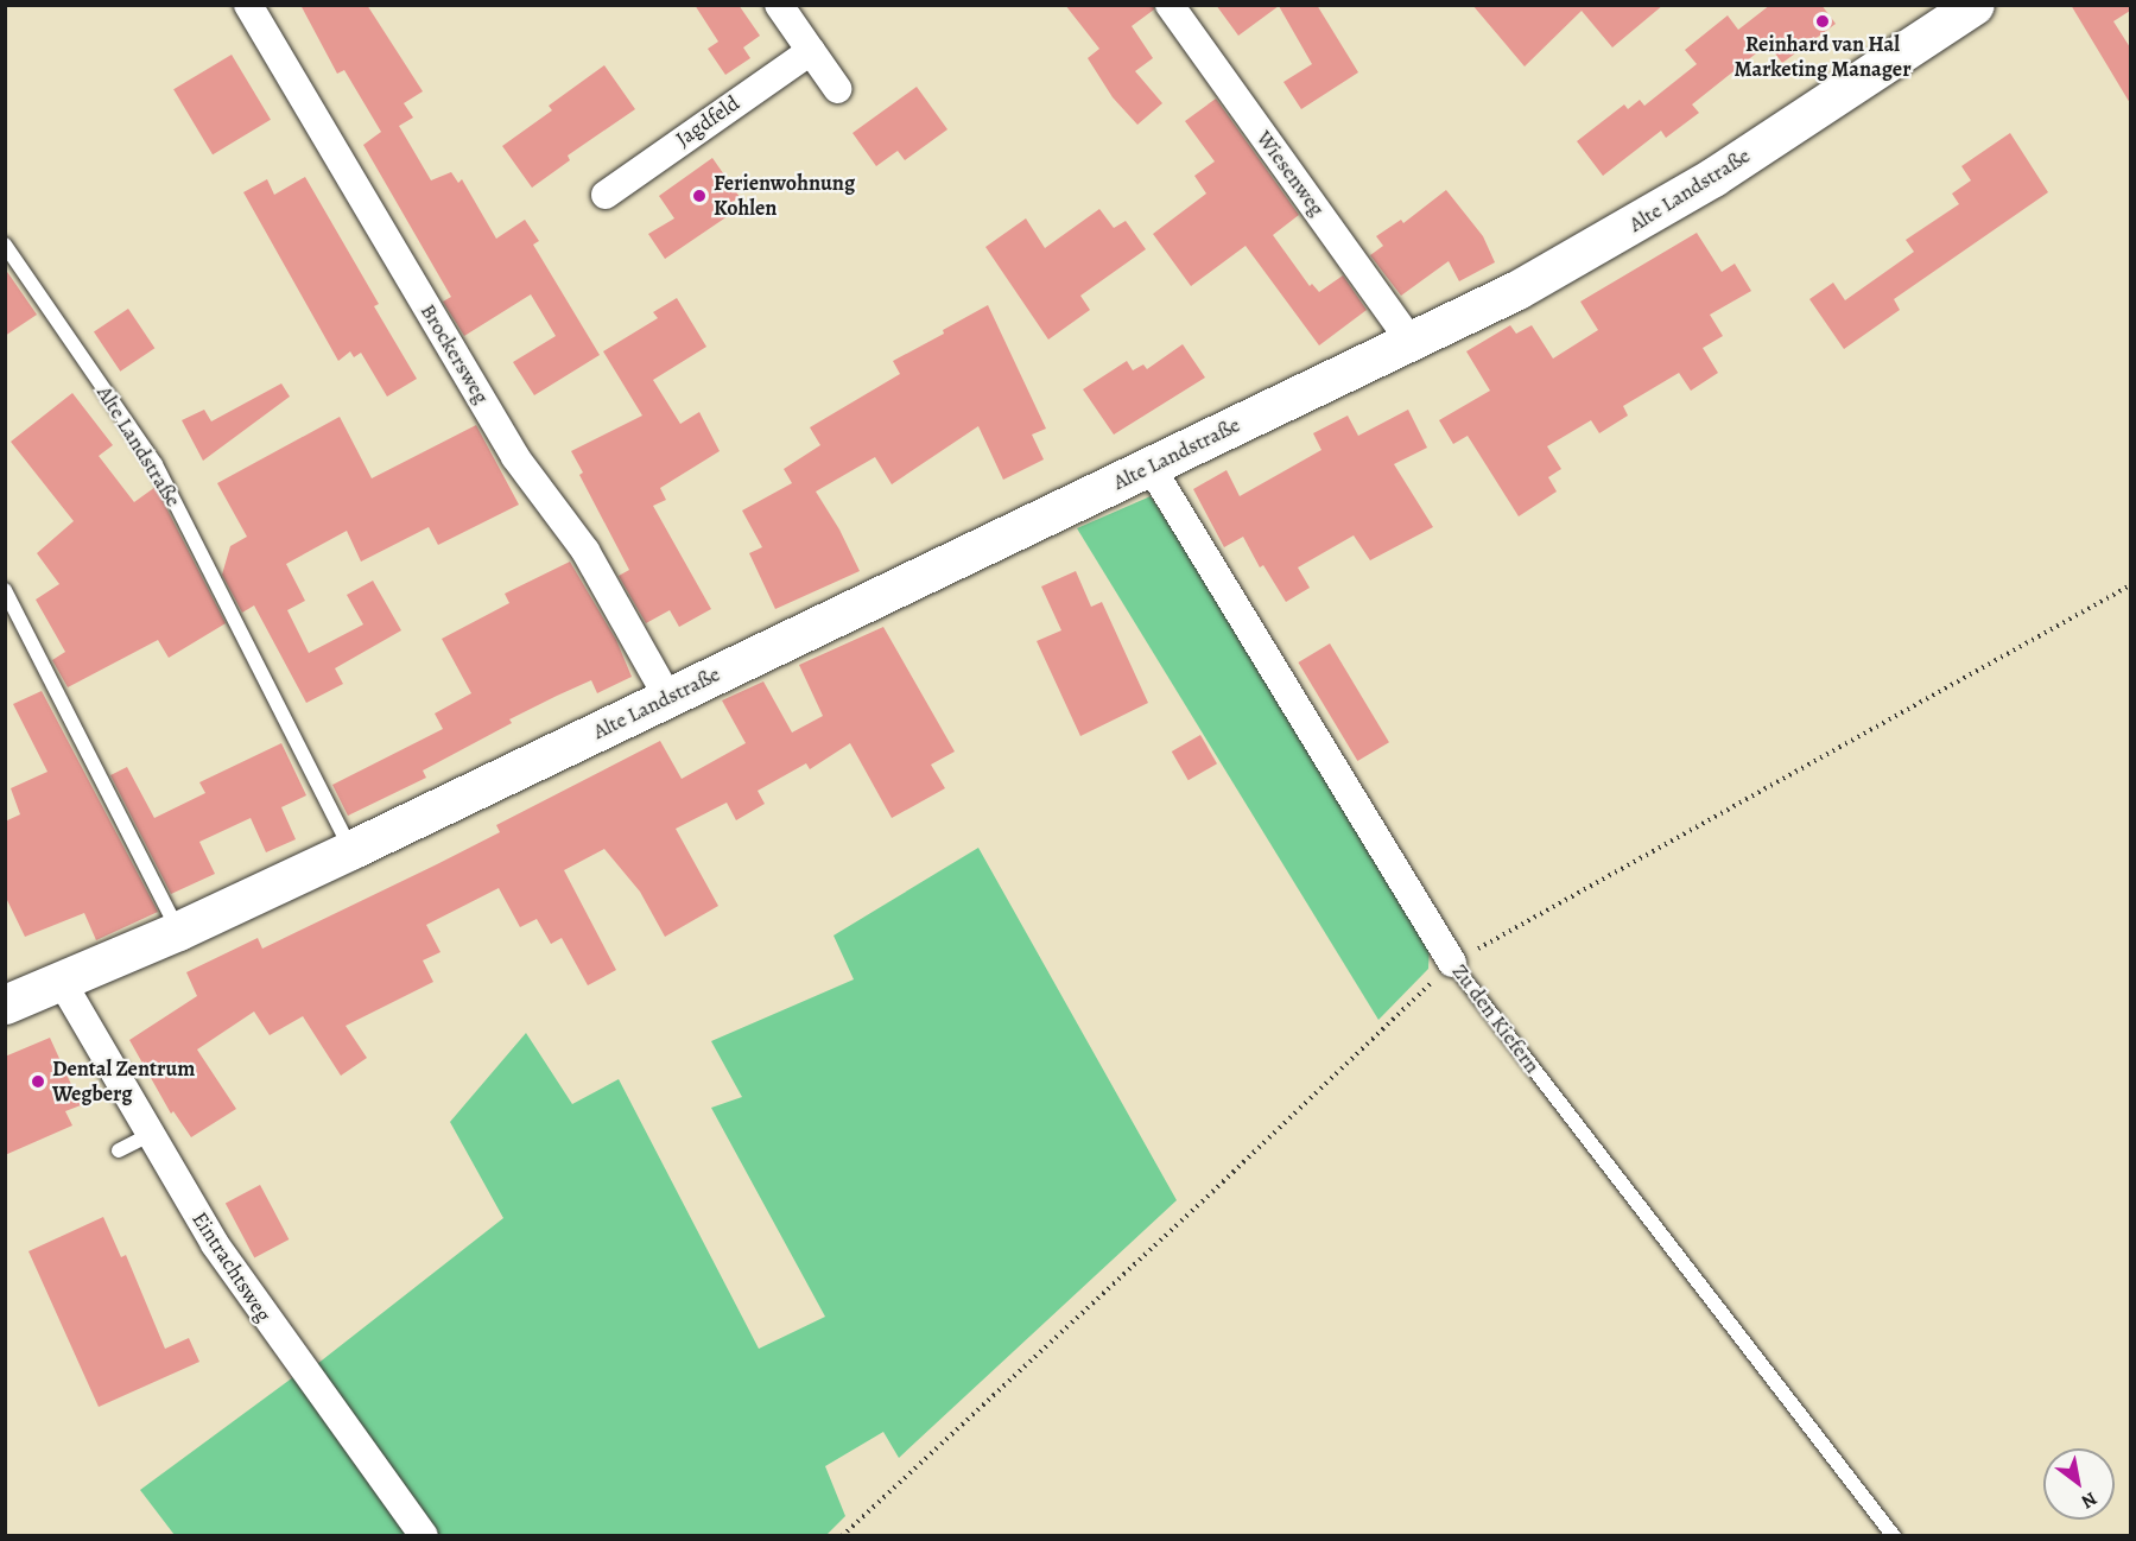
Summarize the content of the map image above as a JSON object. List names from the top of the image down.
{
  "streets": {
    "main road": ["Alte Landstraße"],
    "street": [
      "Jagdfeld",
      "Wiesenweg",
      "Brockersweg",
      "Zu den Kiefern",
      "Eintrachtsweg"
    ]
  },
  "crossings": [
    ["Wiesenweg", "Alte Landstraße"],
    ["Alte Landstraße", "Brockersweg"],
    ["Alte Landstraße", "Zu den Kiefern"],
    ["Alte Landstraße", "Eintrachtsweg"]
  ],
  "places": ["Reinhard van Hal Marketing Manager", "Ferienwohnung Kohlen", "Dental Zentrum Wegberg"],
  "north": "bottom right"
}
